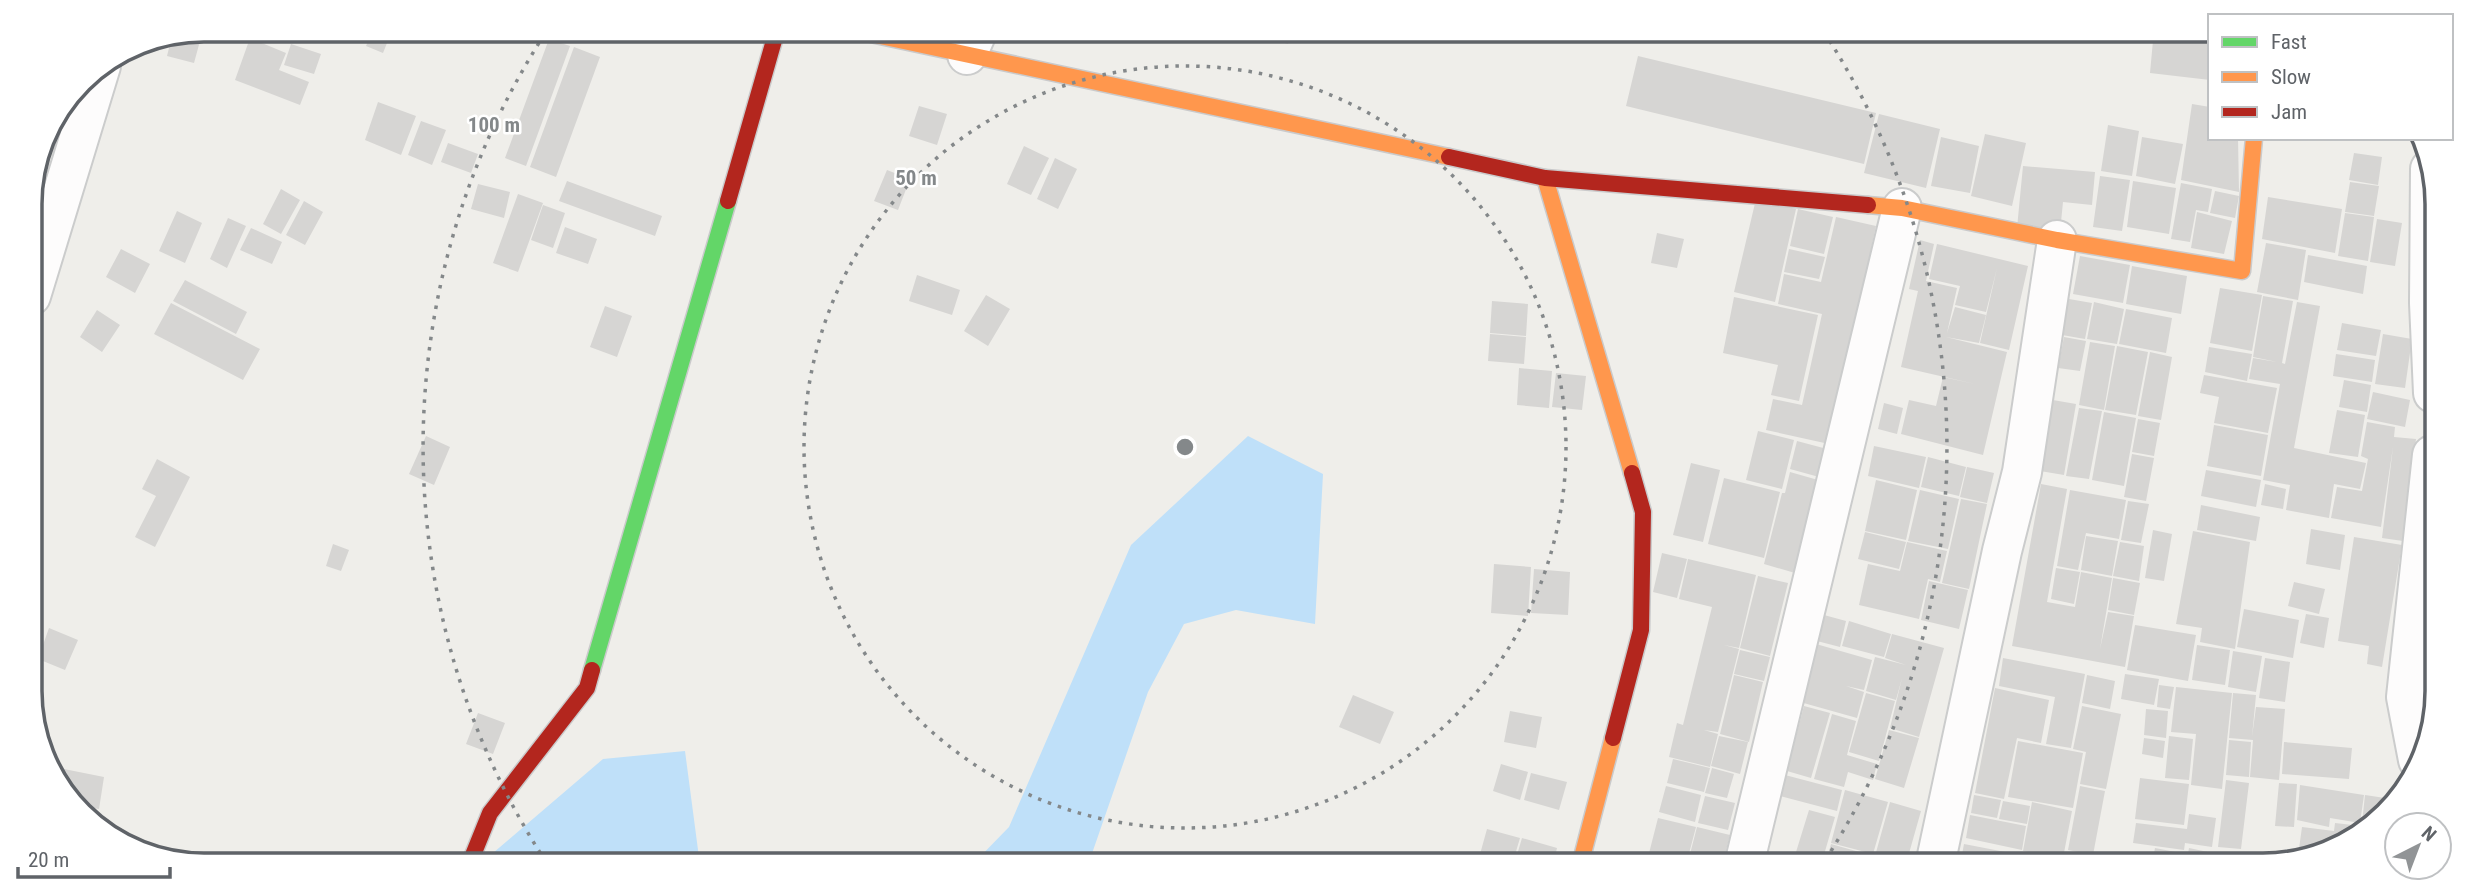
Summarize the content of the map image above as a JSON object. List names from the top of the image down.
{
  "legend": ["Fast", "Slow", "Jam"],
  "scale_bar": "20 m",
  "north": "top right",
  "rings": ["100 m", "50 m"]
}
